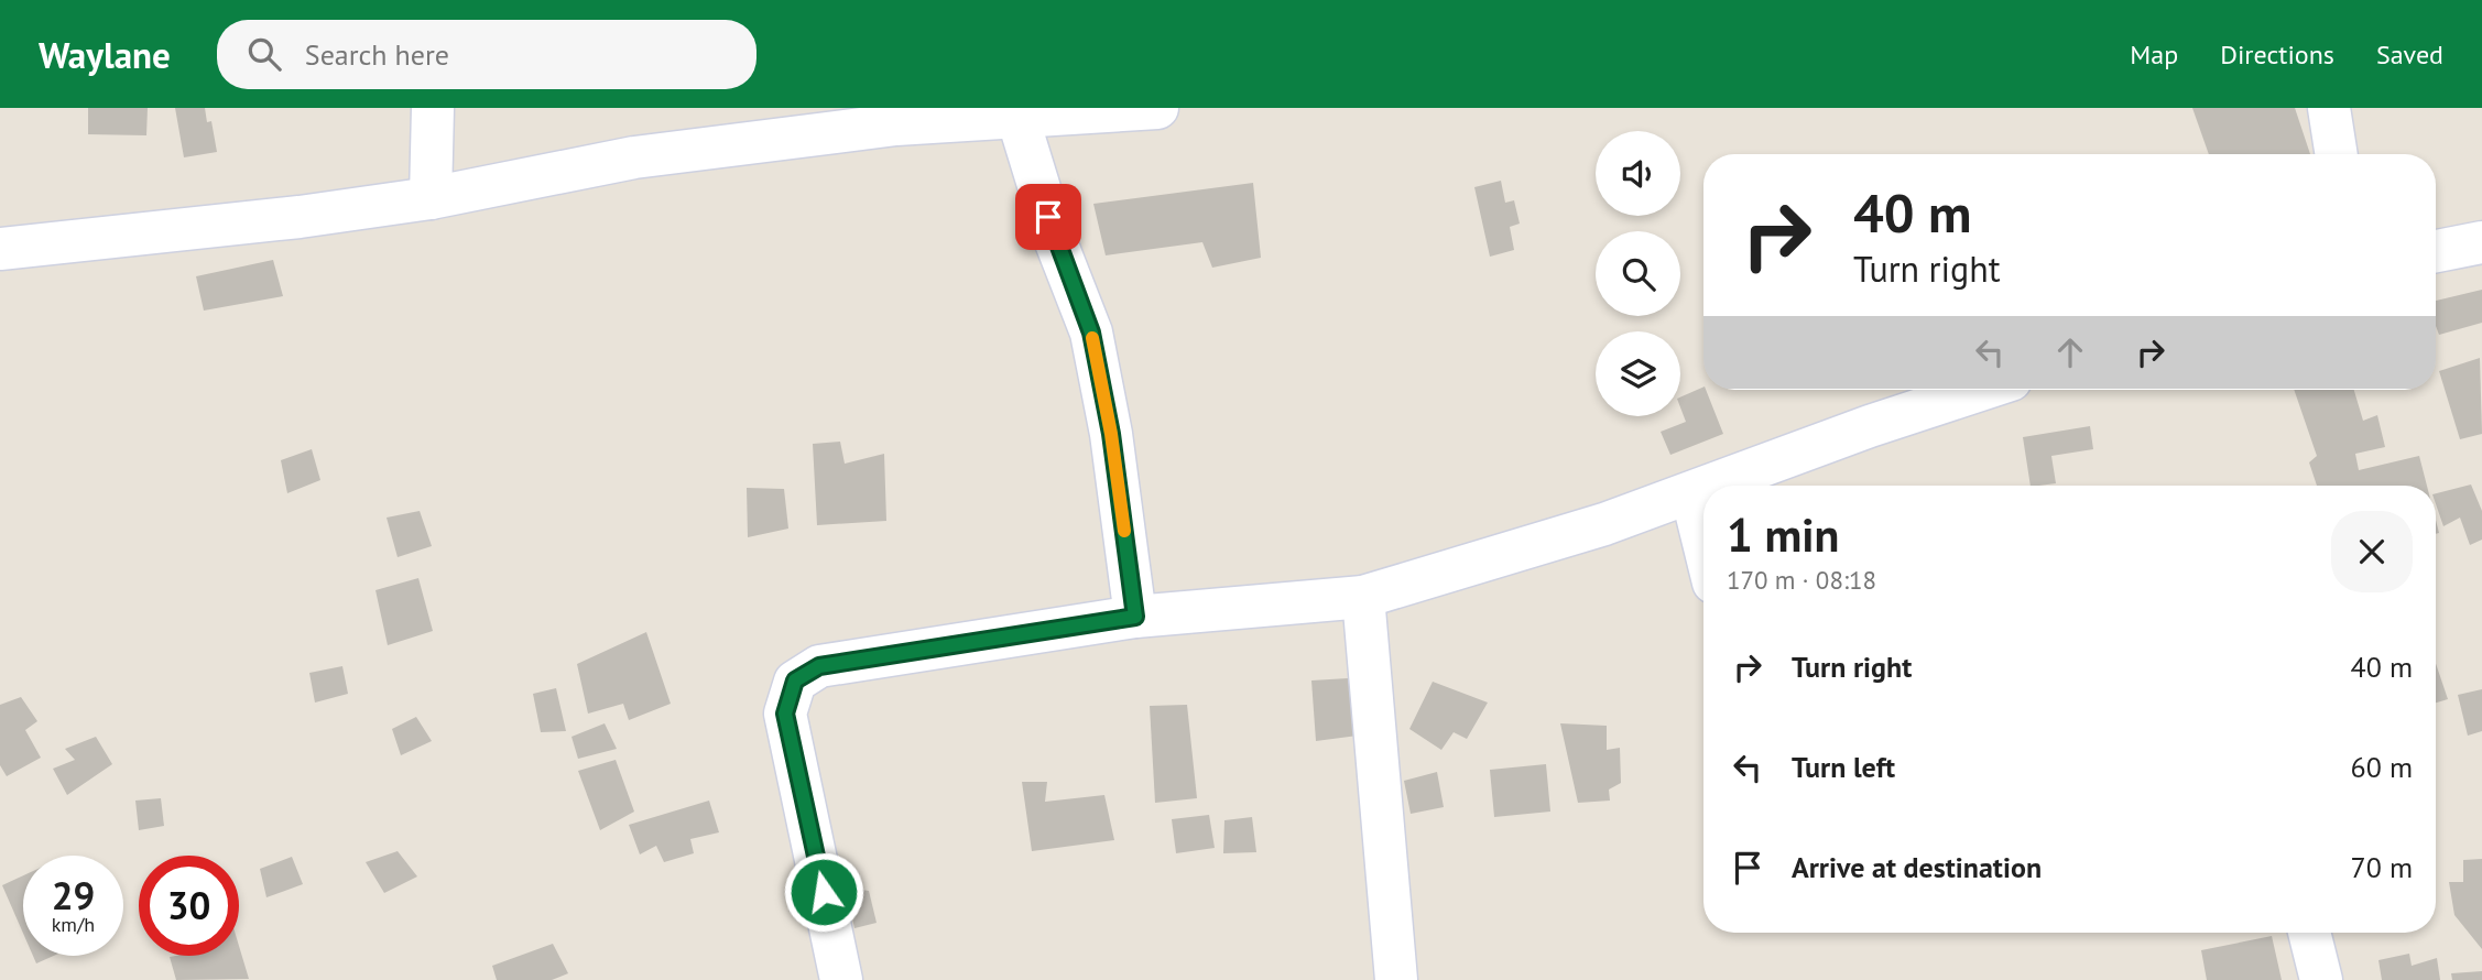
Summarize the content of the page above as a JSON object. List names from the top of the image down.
{
  "page": {
    "header": "Waylane",
    "search": "Search here",
    "nav": ["Map", "Directions", "Saved"],
    "turn": ["40 m", "Turn right"],
    "heading": ["1 min", "170 m · 08:18"],
    "list": [
      {
        "name": "Turn right",
        "value": "40 m"
      },
      {
        "name": "Turn left",
        "value": "60 m"
      },
      {
        "name": "Arrive at destination",
        "value": "70 m"
      }
    ],
    "speed": "29 km/h",
    "limit": "30"
  }
}
